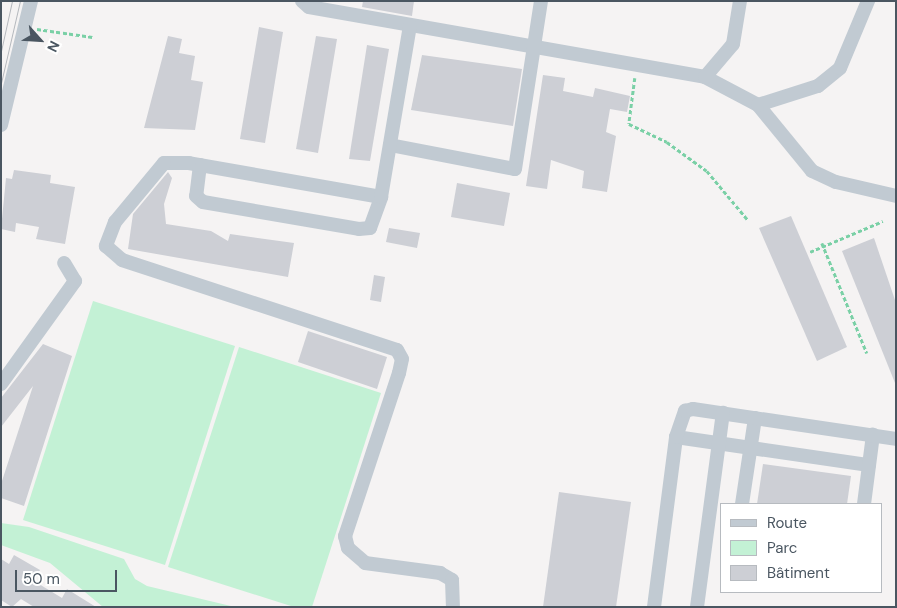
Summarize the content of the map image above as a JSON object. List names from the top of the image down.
{
  "legend": ["Route", "Parc", "Bâtiment"],
  "scale_bar": "50 m",
  "north": "bottom right"
}
